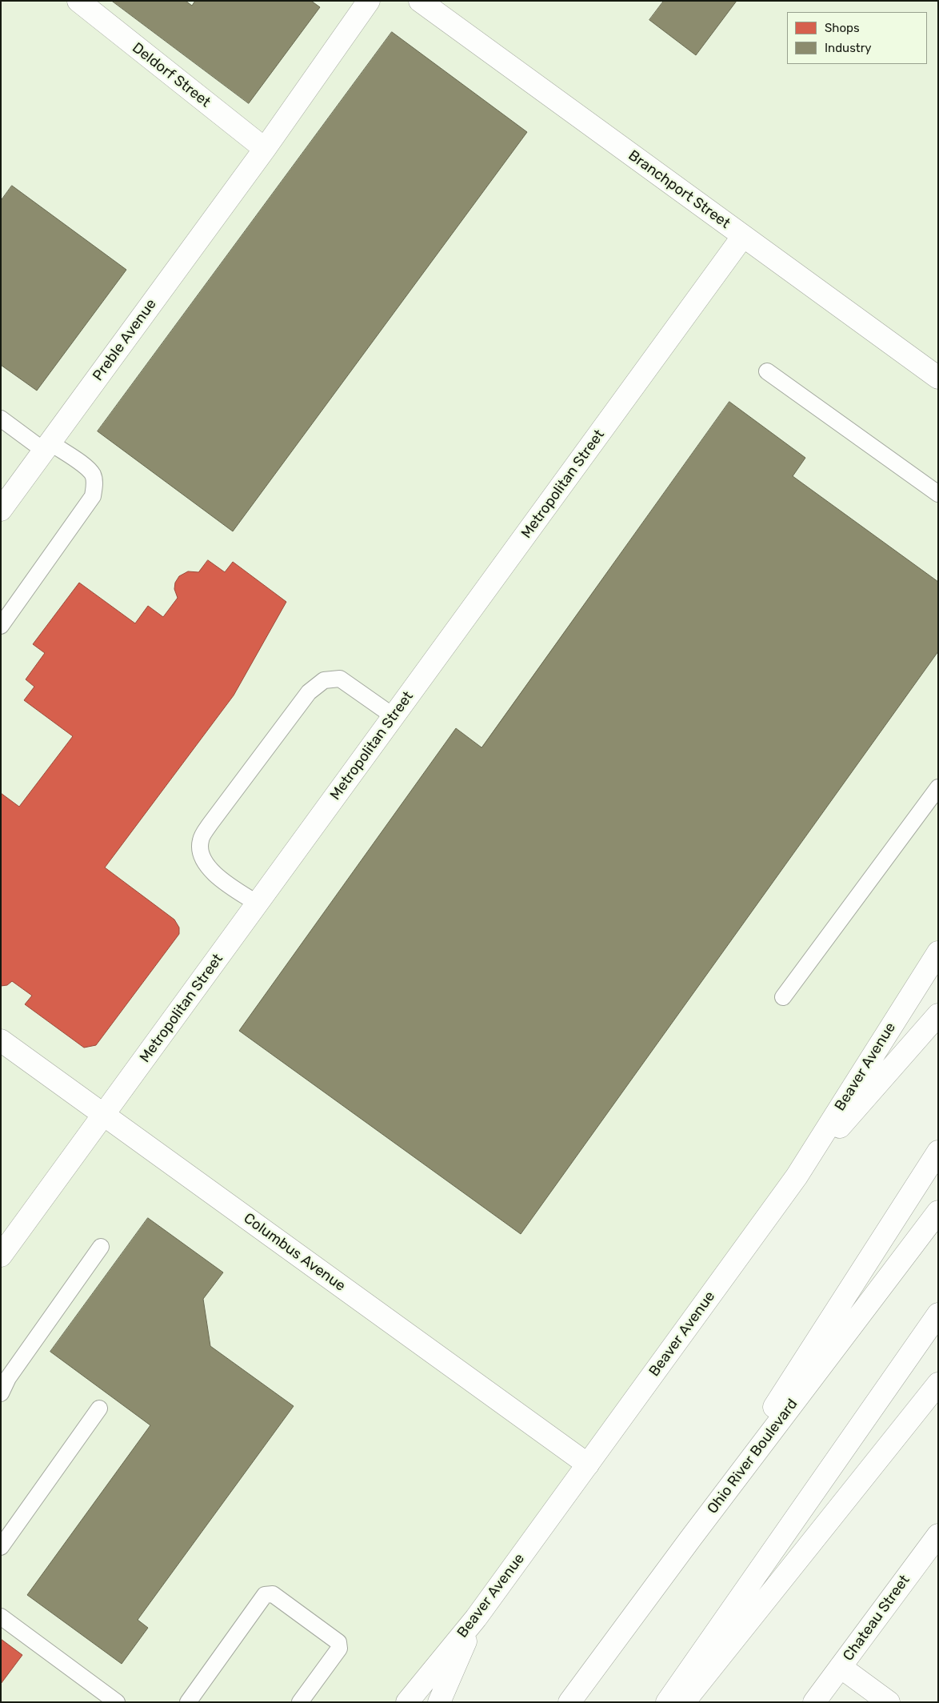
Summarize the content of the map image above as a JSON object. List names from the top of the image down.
{
  "streets": {
    "main road": [
      "Deldorf Street",
      "Branchport Street",
      "Preble Avenue",
      "Metropolitan Street",
      "Beaver Avenue",
      "Columbus Avenue",
      "Ohio River Boulevard",
      "Chateau Street"
    ]
  },
  "crossings": [
    ["Deldorf Street", "Preble Avenue"],
    ["Branchport Street", "Metropolitan Street"],
    ["Metropolitan Street", "Columbus Avenue"],
    ["Beaver Avenue", "Columbus Avenue"]
  ],
  "legend": ["Shops", "Industry"]
}
